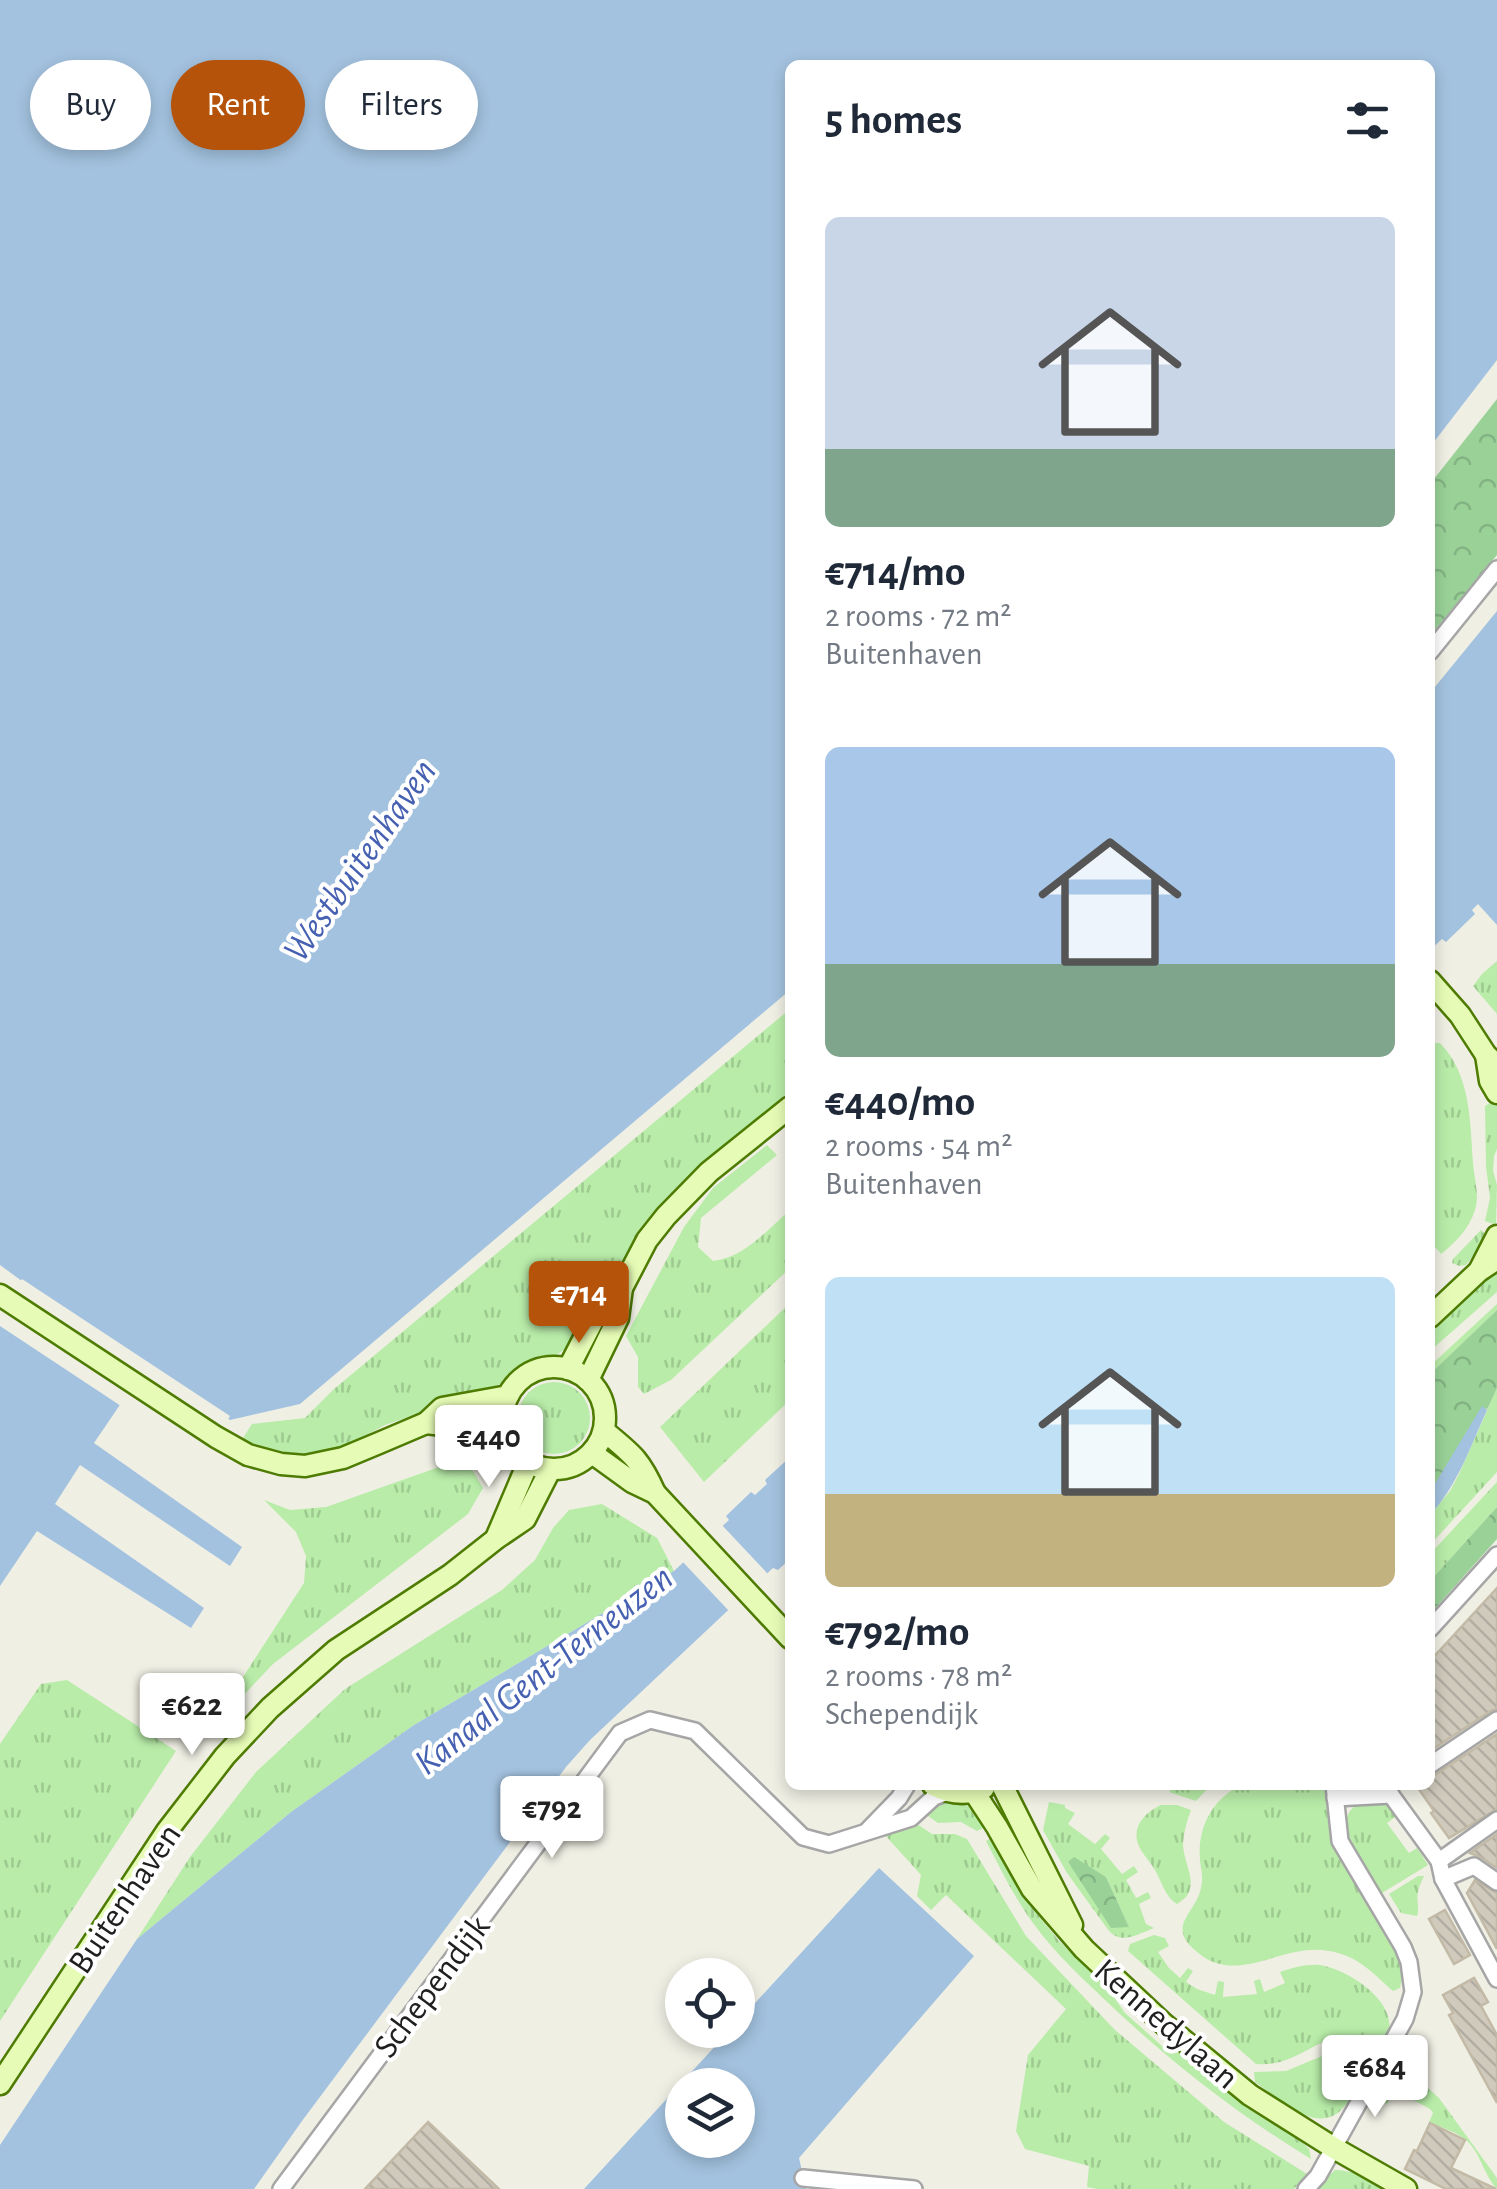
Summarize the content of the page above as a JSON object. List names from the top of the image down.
{
  "streets": {
    "main road": ["Buitenhaven", "Kennedylaan"],
    "street": ["Schependijk"]
  },
  "water": ["Westbuitenhaven", "Kanaal Gent-Terneuzen"],
  "page": {
    "chip": ["Buy", "Rent", "Filters"],
    "heading": "5 homes",
    "list": [
      {
        "name": "€714/mo",
        "note": "2 rooms · 72 m² · Buitenhaven"
      },
      {
        "name": "€440/mo",
        "note": "2 rooms · 54 m² · Buitenhaven"
      },
      {
        "name": "€792/mo",
        "note": "2 rooms · 78 m² · Schependijk"
      }
    ],
    "price": [
      "€714",
      "€440",
      "€622",
      "€792",
      "€684"
    ]
  }
}
